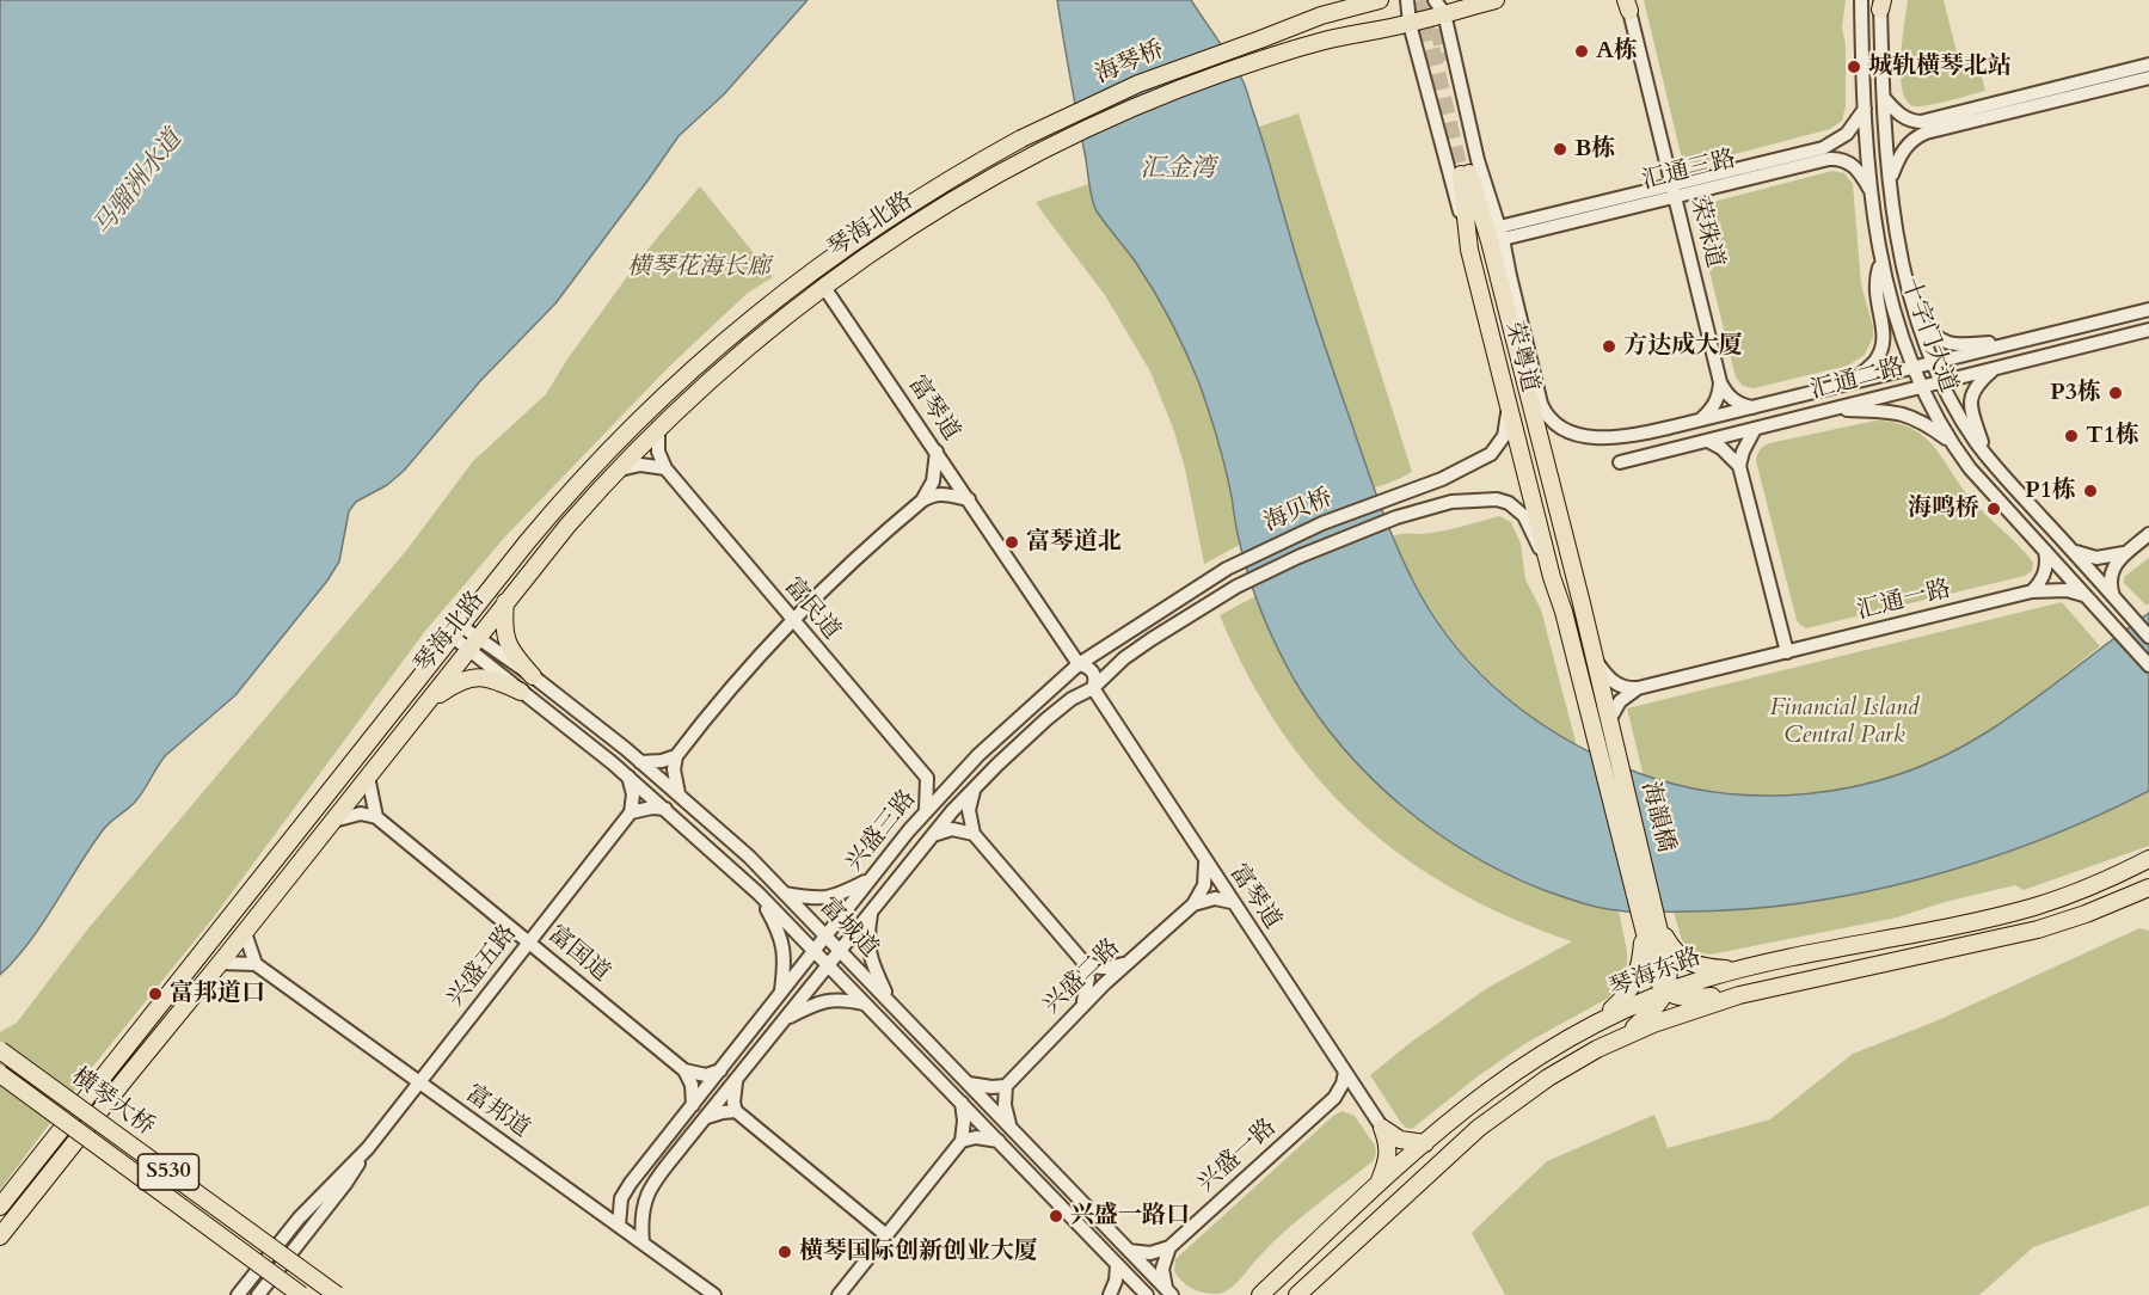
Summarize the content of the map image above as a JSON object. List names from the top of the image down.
{
  "streets": {
    "main road": [
      "海琴桥",
      "琴海北路",
      "荣粤道",
      "海韻橋",
      "琴海东路",
      "横琴大桥",
      "S530"
    ],
    "street": [
      "汇通三路",
      "荣珠道",
      "十字门大道",
      "汇通二路",
      "富琴道",
      "海贝桥",
      "汇通一路",
      "富民道",
      "兴盛三路",
      "富城道",
      "富国道",
      "兴盛五路",
      "兴盛二路",
      "富邦道",
      "兴盛一路"
    ]
  },
  "crossings": [
    ["海琴桥", "琴海北路"],
    ["海琴桥", "荣粤道"],
    ["汇通三路", "荣珠道"],
    ["汇通三路", "十字门大道"],
    ["汇通三路", "荣粤道"],
    ["琴海北路", "富琴道"],
    ["琴海北路", "富城道"],
    ["琴海北路", "富国道"],
    ["琴海北路", "兴盛五路"],
    ["十字门大道", "汇通二路"],
    ["十字门大道", "汇通一路"],
    ["荣粤道", "汇通二路"],
    ["荣粤道", "海贝桥"],
    ["荣粤道", "海韻橋"],
    ["富琴道", "兴盛三路"],
    ["富琴道", "兴盛二路"],
    ["富琴道", "兴盛一路"],
    ["海贝桥", "兴盛三路"],
    ["兴盛三路", "富城道"],
    ["兴盛三路", "富国道"],
    ["兴盛三路", "兴盛五路"],
    ["兴盛三路", "兴盛二路"],
    ["兴盛三路", "富邦道"],
    ["富城道", "富国道"],
    ["富城道", "兴盛五路"],
    ["富城道", "兴盛二路"],
    ["富国道", "兴盛五路"],
    ["兴盛五路", "富邦道"]
  ],
  "water": ["汇金湾", "马骝洲水道"],
  "parks": ["横琴花海长廊", "Financial Island Central Park"],
  "places": [
    "A栋",
    "城轨横琴北站",
    "B栋",
    "方达成大厦",
    "P3栋",
    "T1栋",
    "P1栋",
    "海鸣桥",
    "富琴道北",
    "富邦道口",
    "兴盛一路口",
    "横琴国际创新创业大厦"
  ]
}
